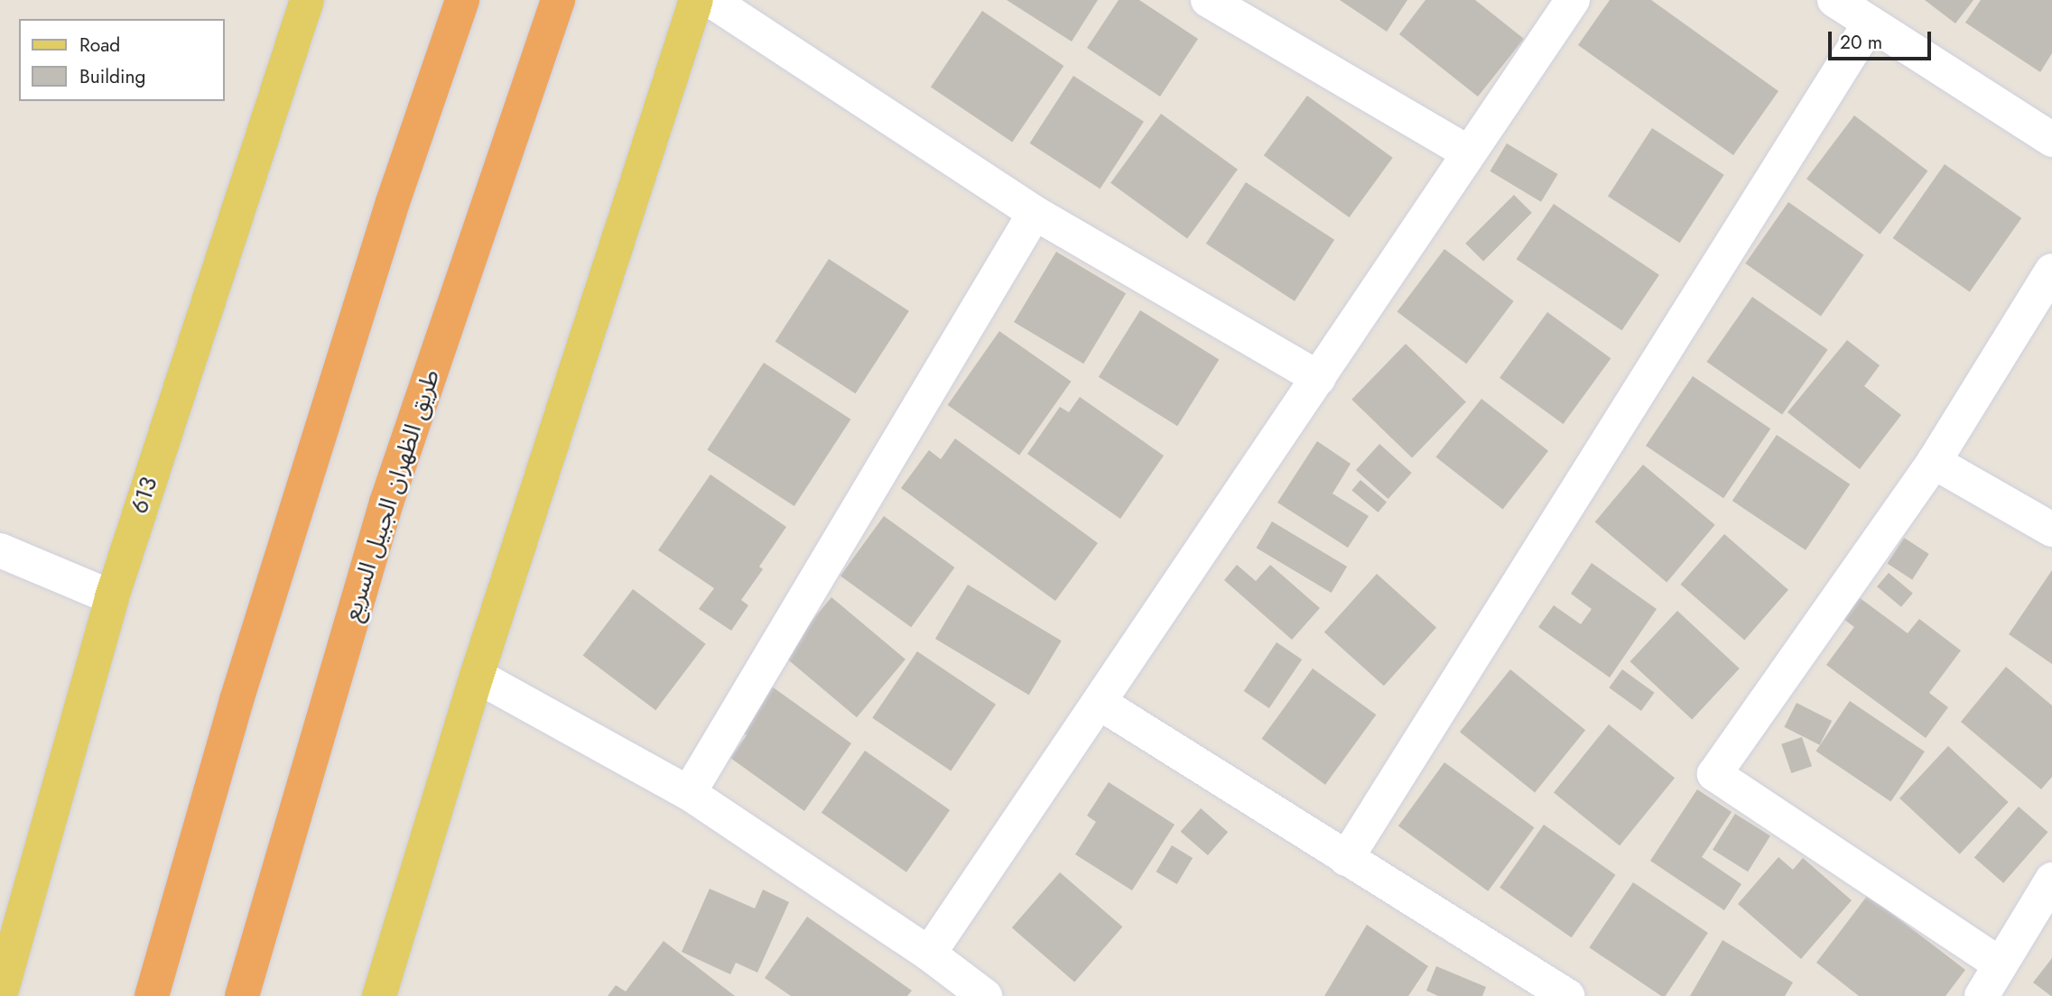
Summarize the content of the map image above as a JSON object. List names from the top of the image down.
{
  "streets": {
    "highway": ["طريق الظهران الجبيل السريع"],
    "main road": ["613"]
  },
  "legend": ["Road", "Building"],
  "scale_bar": "20 m"
}
